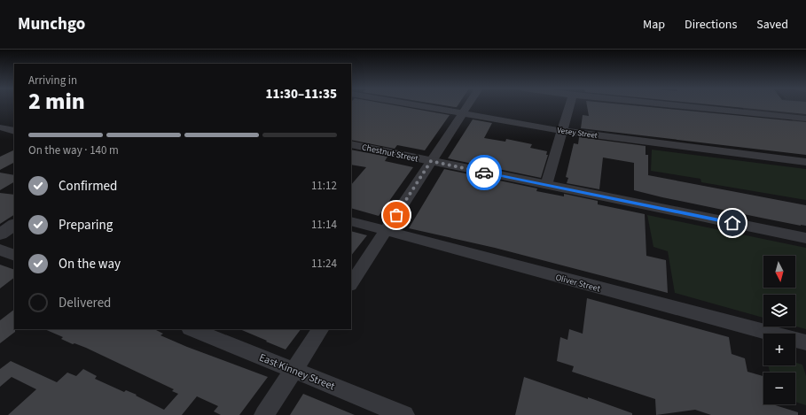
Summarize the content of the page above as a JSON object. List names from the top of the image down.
{
  "streets": {
    "street": [
      "Vesey Street",
      "Chestnut Street",
      "Oliver Street",
      "East Kinney Street"
    ]
  },
  "north": "bottom",
  "page": {
    "header": "Munchgo",
    "nav": ["Map", "Directions", "Saved"],
    "heading": ["2 min", "Arriving in", "11:30–11:35"],
    "bar": "On the way · 140 m",
    "list": [
      ["Confirmed", "11:12"],
      ["Preparing", "11:14"],
      ["On the way", "11:24"],
      "Delivered"
    ],
    "map_buttons": ["+", "−"]
  }
}
